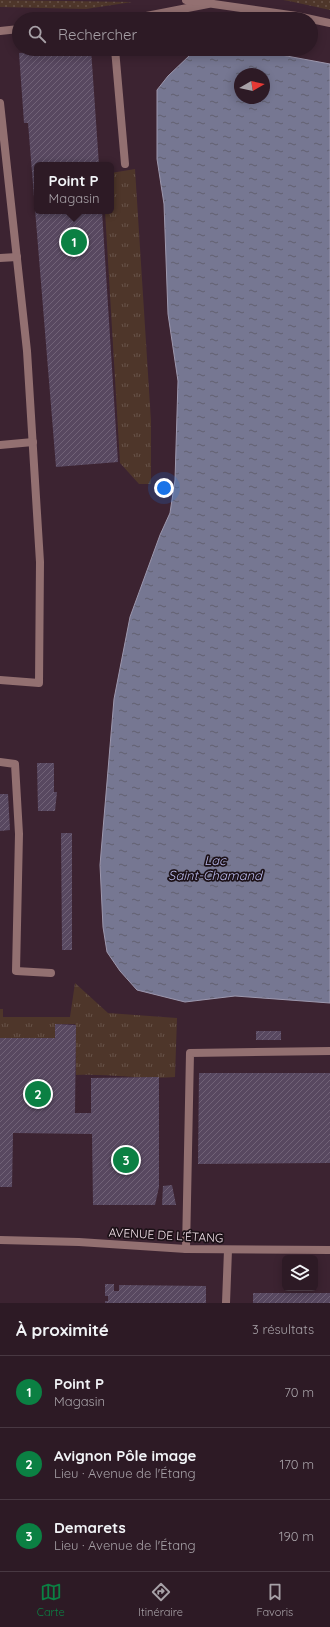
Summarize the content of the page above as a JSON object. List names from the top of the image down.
{
  "streets": {
    "street": ["AVENUE DE L'ÉTANG"]
  },
  "water": ["Lac Saint-Chamand"],
  "north": "right",
  "page": {
    "search": "Rechercher",
    "popup": ["Point P", "Magasin"],
    "pins": ["1", "2", "3"],
    "heading": ["À proximité", "3 résultats"],
    "list": [
      {
        "mark": "1",
        "name": "Point P",
        "note": "Magasin",
        "value": "70 m"
      },
      {
        "mark": "2",
        "name": "Avignon Pôle image",
        "note": "Lieu · Avenue de l'Étang",
        "value": "170 m"
      },
      {
        "mark": "3",
        "name": "Demarets",
        "note": "Lieu · Avenue de l'Étang",
        "value": "190 m"
      }
    ],
    "nav": ["Carte", "Itinéraire", "Favoris"]
  }
}
